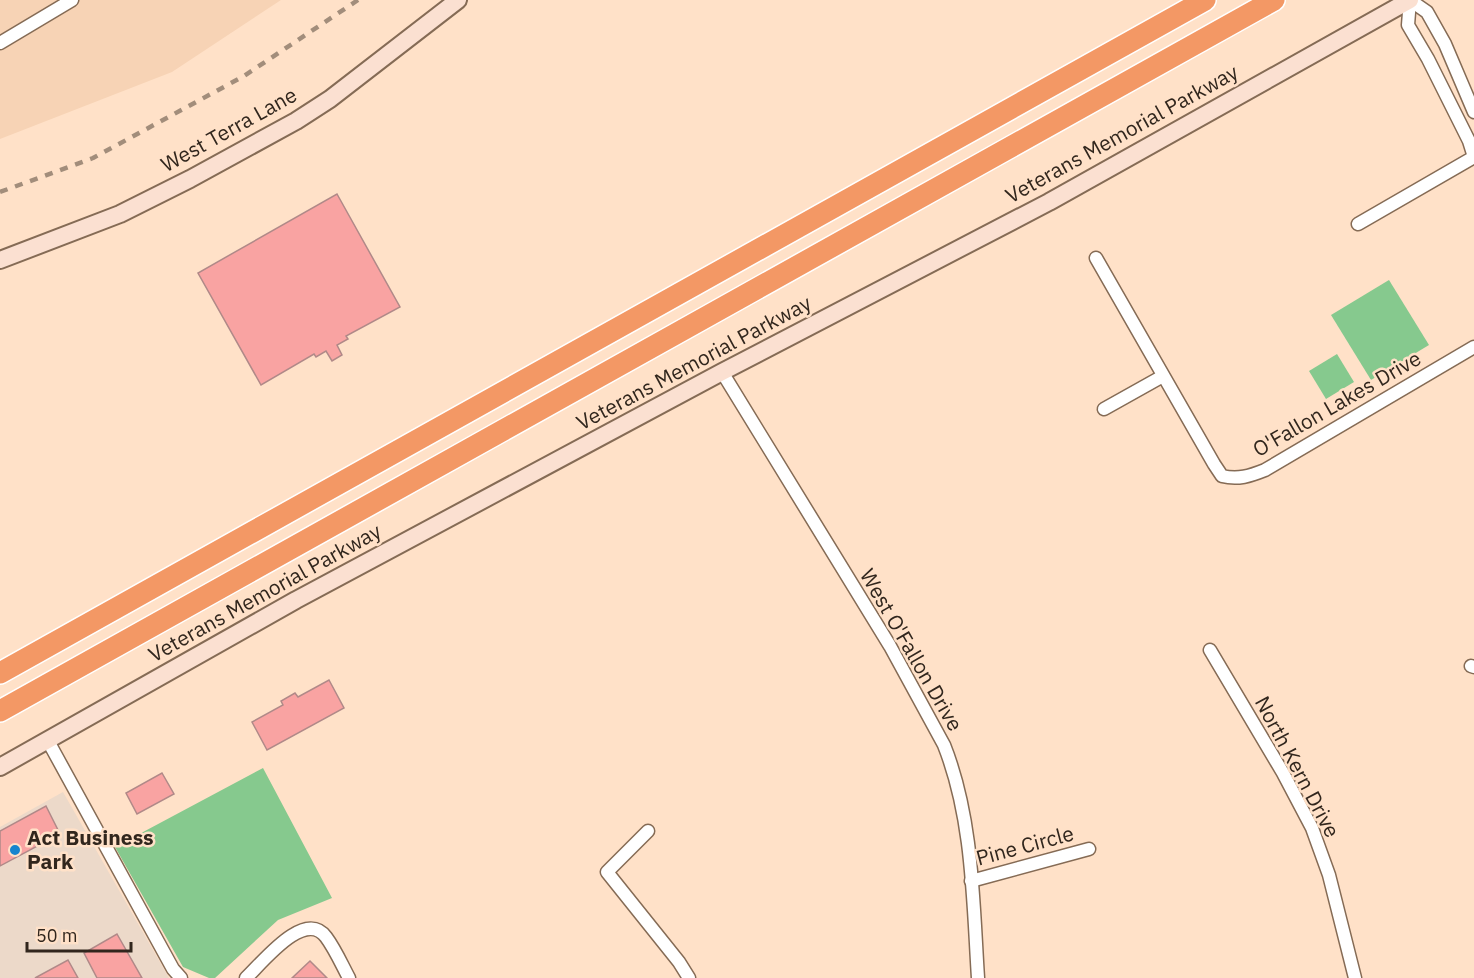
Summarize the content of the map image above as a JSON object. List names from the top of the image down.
{
  "streets": {
    "street": [
      "West Terra Lane",
      "Veterans Memorial Parkway",
      "O'Fallon Lakes Drive",
      "West O'Fallon Drive",
      "North Kern Drive",
      "Pine Circle"
    ]
  },
  "crossings": [
    ["Veterans Memorial Parkway", "West O'Fallon Drive"],
    ["West O'Fallon Drive", "Pine Circle"]
  ],
  "places": ["Act Business Park"],
  "scale_bar": "50 m"
}
